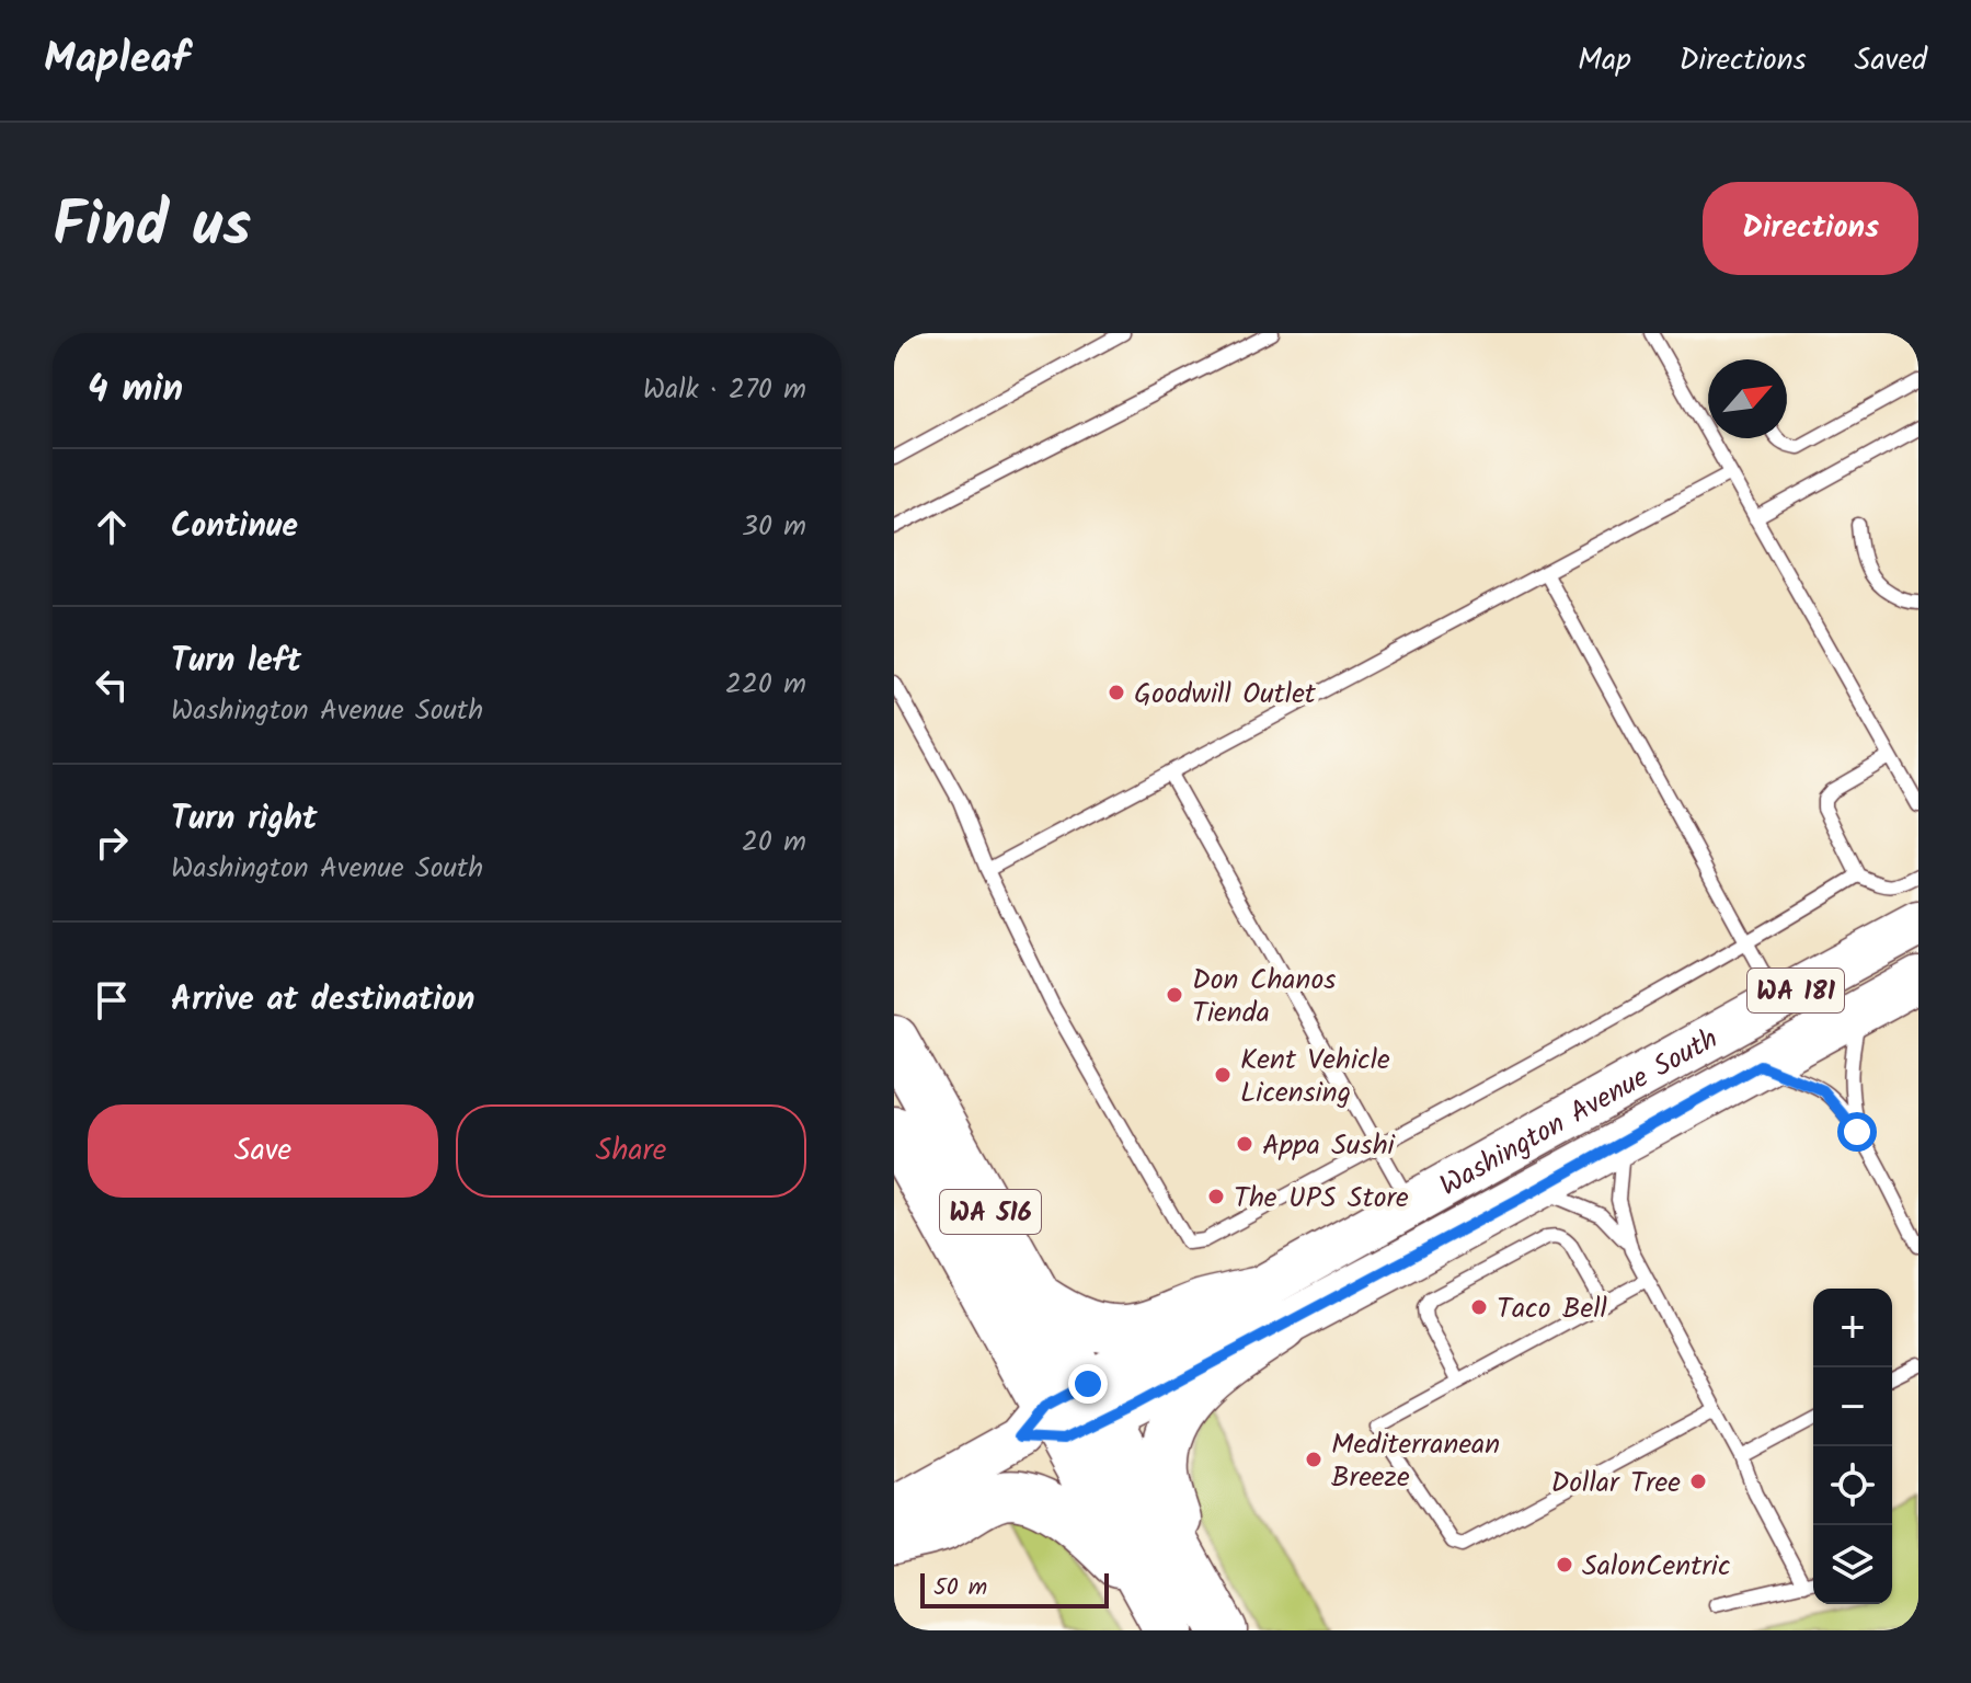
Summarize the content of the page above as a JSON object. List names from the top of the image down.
{
  "streets": {
    "highway": ["WA 516"],
    "main road": ["WA 181", "Washington Avenue South"]
  },
  "crossings": [
    ["Washington Avenue South", "WA 516"]
  ],
  "places": [
    "Goodwill Outlet",
    "Don Chanos Tienda",
    "Kent Vehicle Licensing",
    "Appa Sushi",
    "The UPS Store",
    "Taco Bell",
    "Mediterranean Breeze",
    "Dollar Tree",
    "SalonCentric"
  ],
  "scale_bar": "50 m",
  "north": "top right",
  "page": {
    "header": "Mapleaf",
    "nav": ["Map", "Directions", "Saved"],
    "title": "Find us",
    "buttons": [
      "Directions",
      ["Save", "Share"]
    ],
    "heading": ["4 min", "Walk · 270 m"],
    "list": [
      ["Continue", "30 m"],
      ["Turn left", "Washington Avenue South", "220 m"],
      ["Turn right", "Washington Avenue South", "20 m"],
      "Arrive at destination"
    ],
    "map_buttons": ["+", "−"],
    "scale": "50 m"
  }
}
